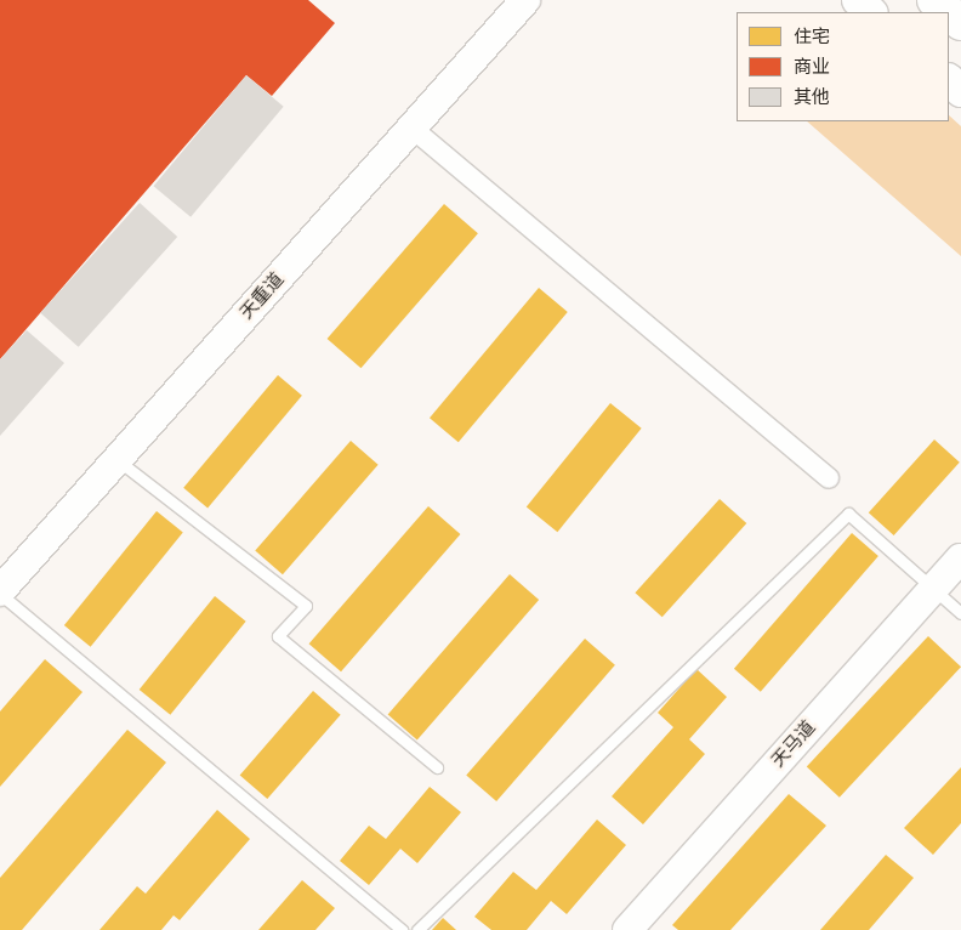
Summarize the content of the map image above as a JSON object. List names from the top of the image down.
{
  "streets": {
    "street": ["天重道", "天马道"]
  },
  "legend": ["住宅", "商业", "其他"]
}
